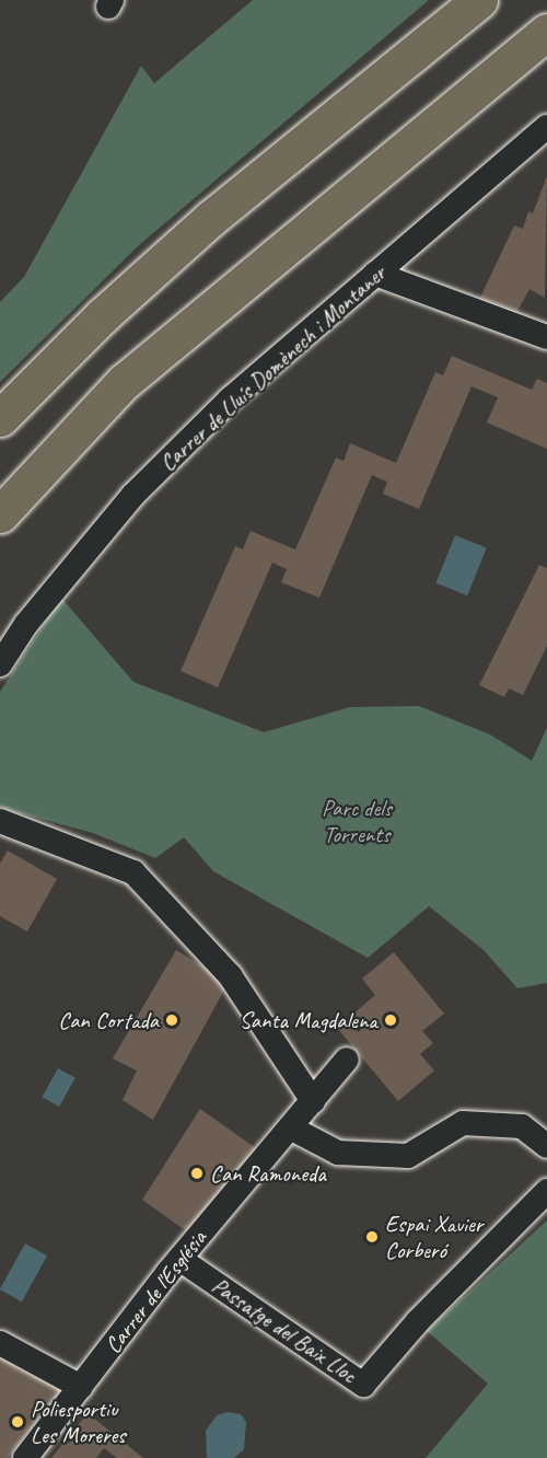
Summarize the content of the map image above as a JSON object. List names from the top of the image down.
{
  "streets": {
    "street": ["Carrer de Lluís Domènech i Montaner", "Carrer de l'Església", "Passatge del Baix Lloc"]
  },
  "crossings": [
    ["Carrer de l'Església", "Passatge del Baix Lloc"]
  ],
  "parks": ["Parc dels Torrents"],
  "places": [
    "Can Cortada",
    "Santa Magdalena",
    "Can Ramoneda",
    "Espai Xavier Corberó",
    "Poliesportiu Les Moreres"
  ]
}
